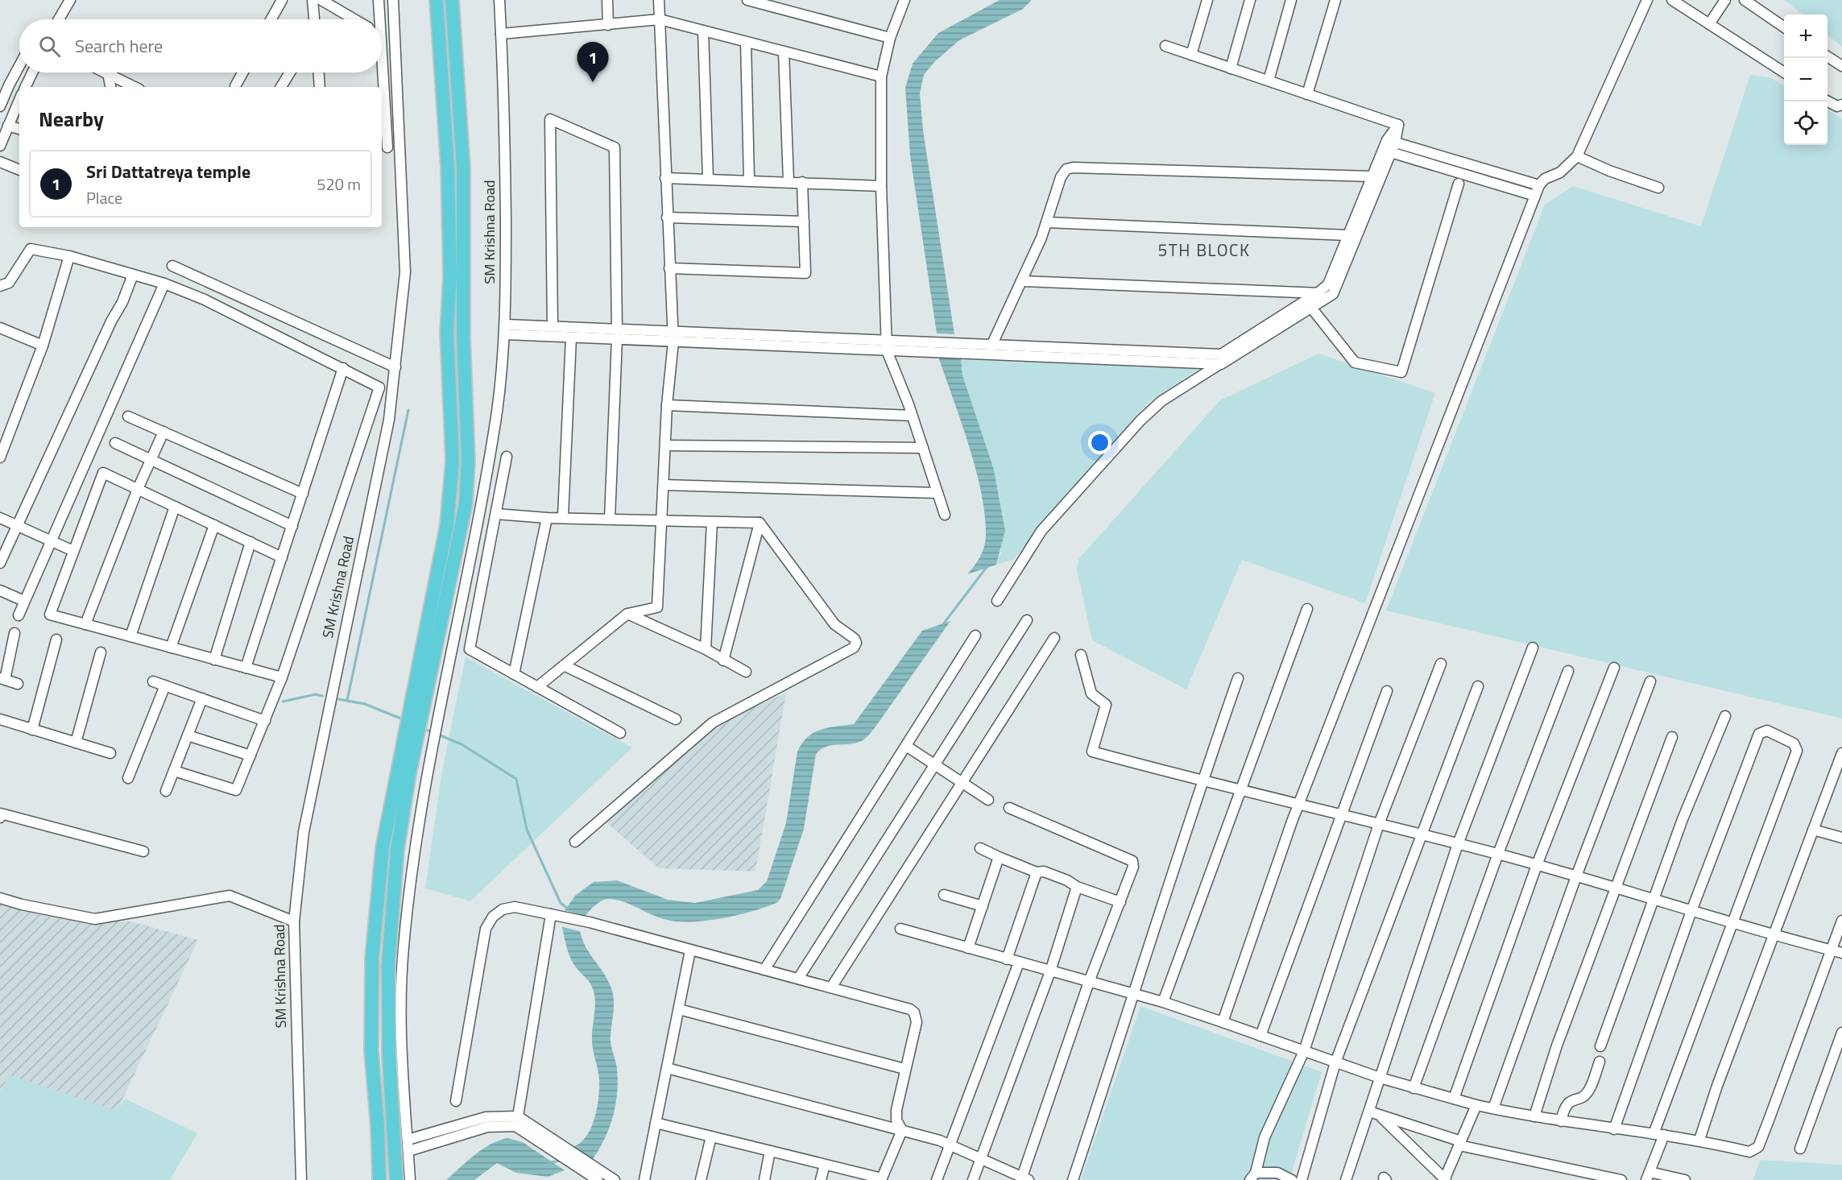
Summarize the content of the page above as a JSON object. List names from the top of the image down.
{
  "streets": {
    "highway": ["SM Krishna Road"]
  },
  "districts": ["5TH BLOCK"],
  "page": {
    "map_buttons": ["+", "−"],
    "search": "Search here",
    "pins": "1",
    "heading": "Nearby",
    "list": [
      {
        "mark": "1",
        "name": "Sri Dattatreya temple",
        "note": "Place",
        "value": "520 m"
      }
    ]
  }
}
